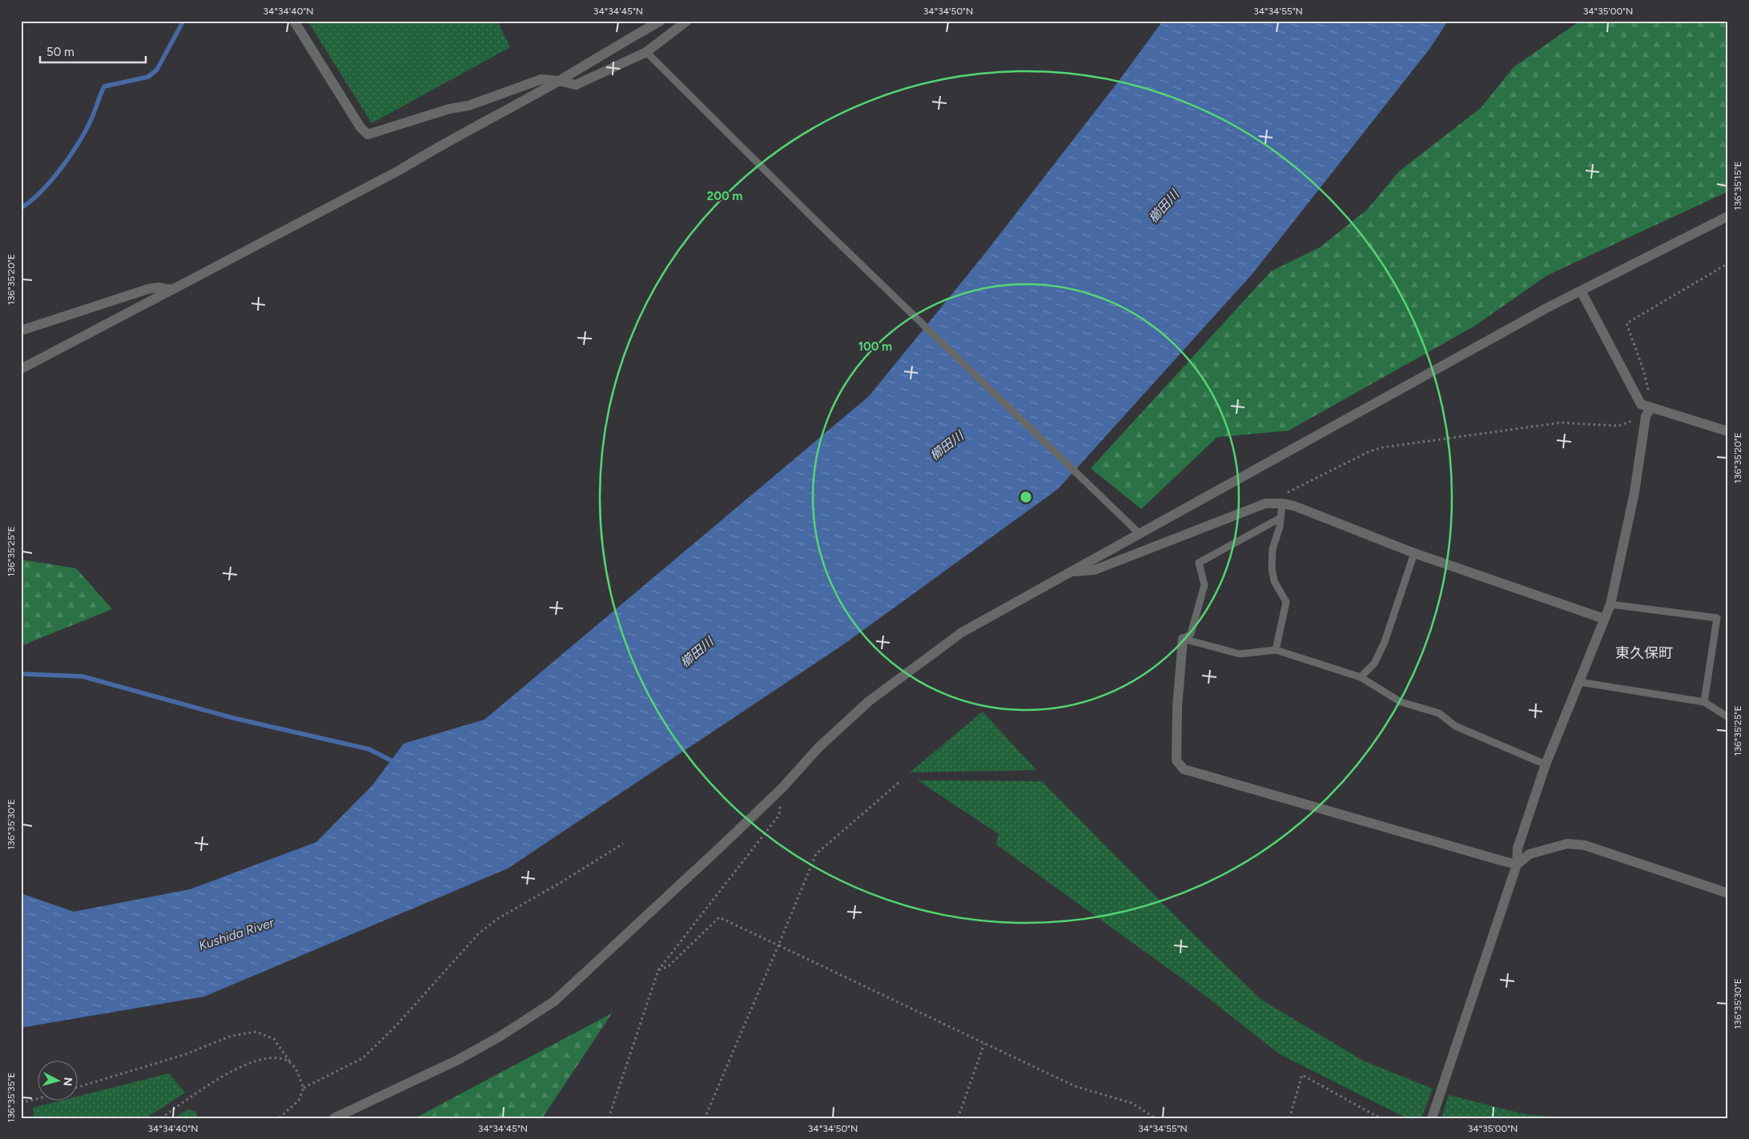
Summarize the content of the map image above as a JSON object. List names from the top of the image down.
{
  "districts": ["東久保町"],
  "water": ["櫛田川", "Kushida River"],
  "scale_bar": "50 m",
  "north": "right",
  "coordinates": [
    "34°34'40\"N",
    "34°34'45\"N",
    "34°34'50\"N",
    "34°34'55\"N",
    "34°35'00\"N",
    "136°35'15\"E",
    "136°35'20\"E",
    "136°35'25\"E",
    "136°35'30\"E",
    "136°35'35\"E"
  ],
  "rings": ["200 m", "100 m"]
}
